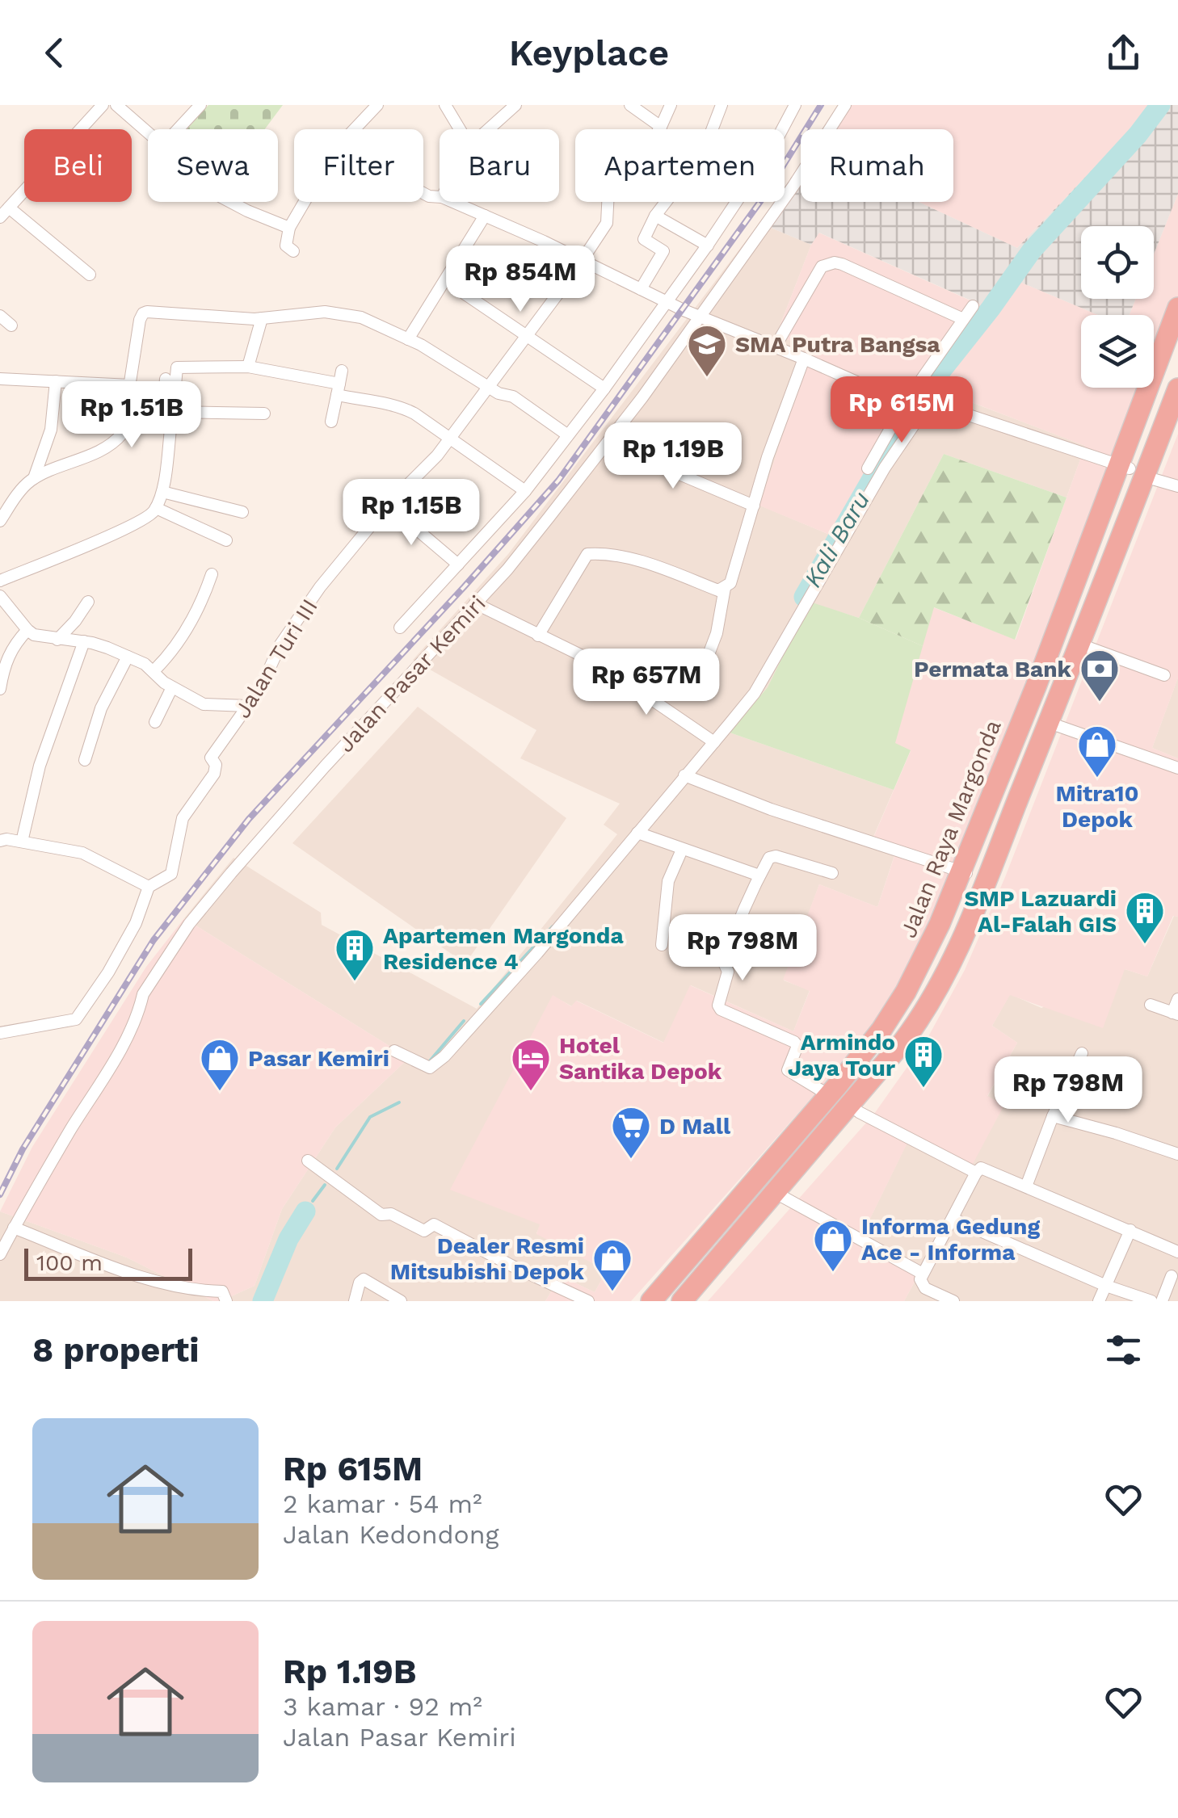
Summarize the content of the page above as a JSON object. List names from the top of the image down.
{
  "streets": {
    "highway": ["Jalan Raya Margonda"],
    "street": ["Jalan Turi III", "Jalan Pasar Kemiri"]
  },
  "water": ["Kali Baru"],
  "places": {
    "school or university": ["SMA Putra Bangsa"],
    "bank": ["Permata Bank"],
    "shop": [
      "Mitra10 Depok",
      "Pasar Kemiri",
      "Informa Gedung Ace - Informa",
      "Dealer Resmi Mitsubishi Depok"
    ],
    "building": ["SMP Lazuardi Al-Falah GIS", "Apartemen Margonda Residence 4", "Armindo Jaya Tour"],
    "hotel": ["Hotel Santika Depok"],
    "supermarket": ["D Mall"]
  },
  "scale_bar": "100 m",
  "page": {
    "header": "Keyplace",
    "chip": [
      "Beli",
      "Sewa",
      "Filter",
      "Baru",
      "Apartemen",
      "Rumah"
    ],
    "price": [
      "Rp 854M",
      "Rp 615M",
      "Rp 1.51B",
      "Rp 1.19B",
      "Rp 1.15B",
      "Rp 657M",
      "Rp 798M",
      "Rp 798M"
    ],
    "scale": "100 m",
    "heading": "8 properti",
    "list": [
      {
        "name": "Rp 615M",
        "note": "2 kamar · 54 m² · Jalan Kedondong"
      },
      {
        "name": "Rp 1.19B",
        "note": "3 kamar · 92 m² · Jalan Pasar Kemiri"
      }
    ]
  }
}
